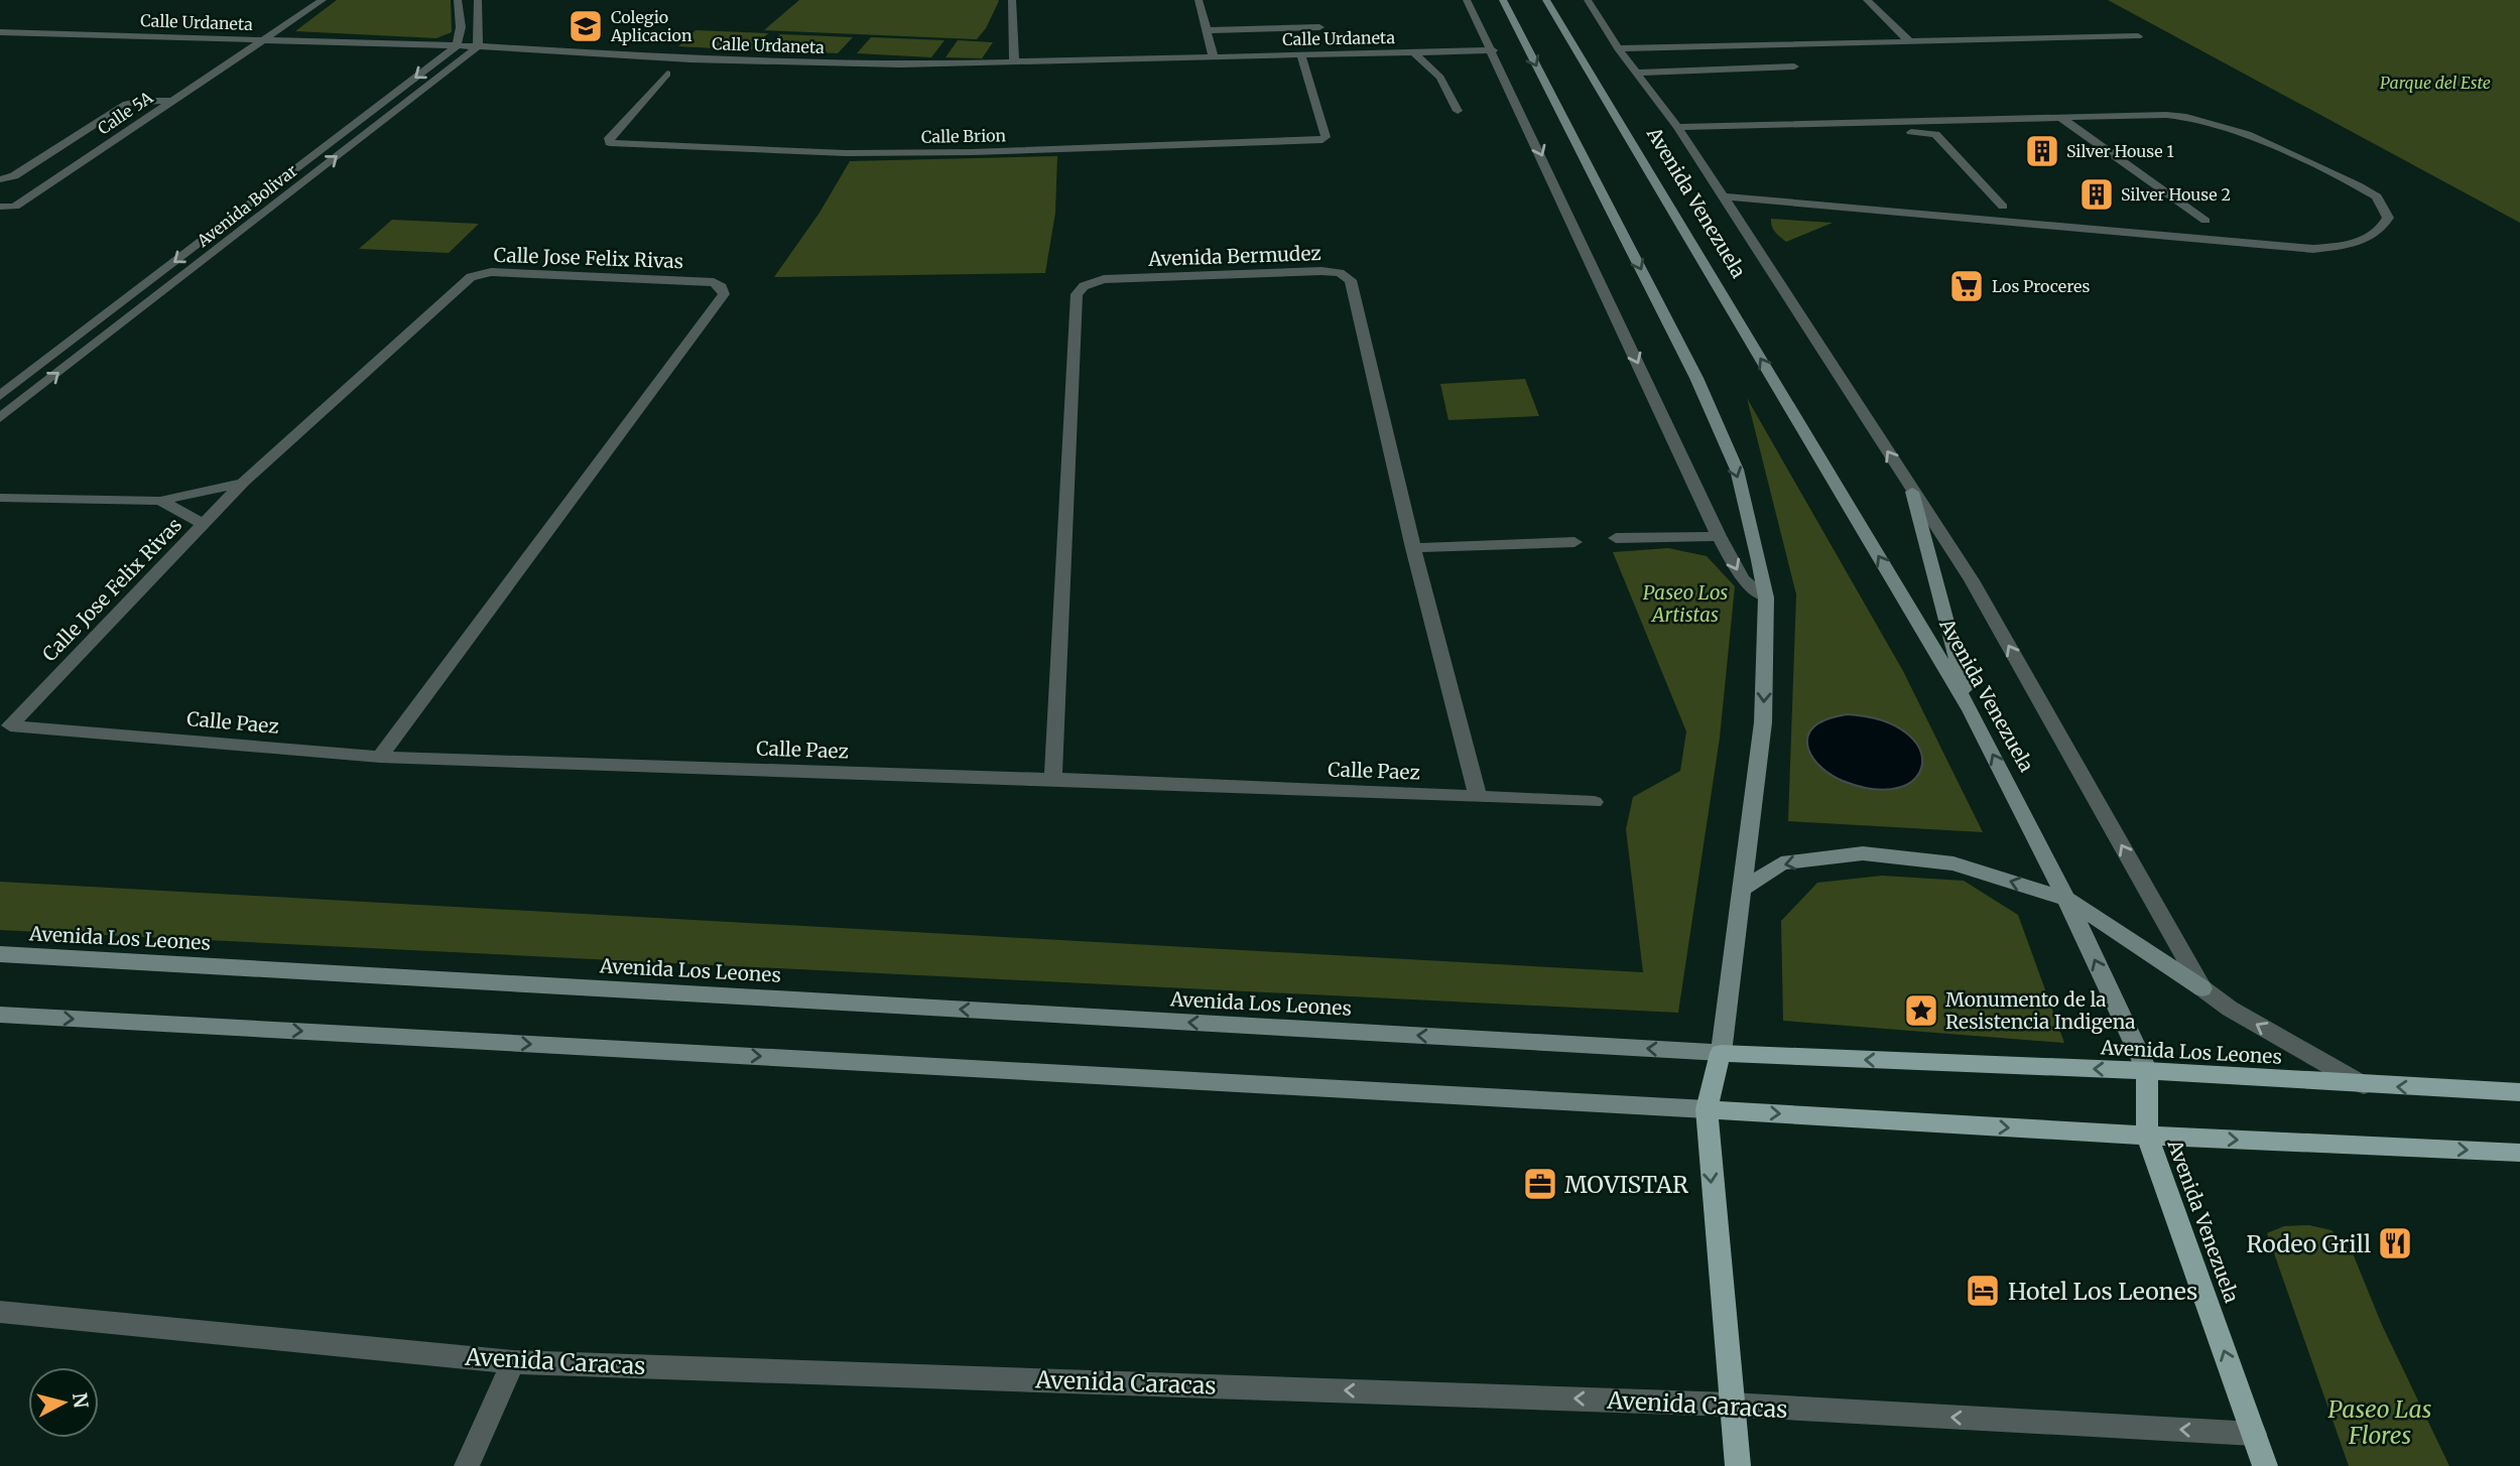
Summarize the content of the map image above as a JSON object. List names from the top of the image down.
{
  "streets": {
    "main road": ["Avenida Venezuela", "Avenida Los Leones"],
    "street": [
      "Calle Urdaneta",
      "Calle 5A",
      "Calle Brion",
      "Avenida Bolivar",
      "Avenida Bermudez",
      "Calle Jose Felix Rivas",
      "Calle Paez",
      "Avenida Caracas"
    ]
  },
  "crossings": [
    ["Calle Urdaneta", "Calle 5A"],
    ["Calle Urdaneta", "Calle Brion"],
    ["Calle Urdaneta", "Avenida Bolivar"],
    ["Avenida Venezuela", "Avenida Los Leones"],
    ["Avenida Venezuela", "Avenida Caracas"],
    ["Avenida Bermudez", "Calle Paez"],
    ["Calle Jose Felix Rivas", "Calle Paez"]
  ],
  "one_way": ["Avenida Caracas"],
  "parks": ["Parque del Este", "Paseo Los Artistas", "Paseo Las Flores"],
  "places": {
    "school or university": ["Colegio Aplicacion"],
    "building": ["Silver House 1", "Silver House 2"],
    "supermarket": ["Los Proceres"],
    "place": ["Monumento de la Resistencia Indigena"],
    "office": ["MOVISTAR"],
    "restaurant": ["Rodeo Grill"],
    "hotel": ["Hotel Los Leones"]
  },
  "north": "right"
}
